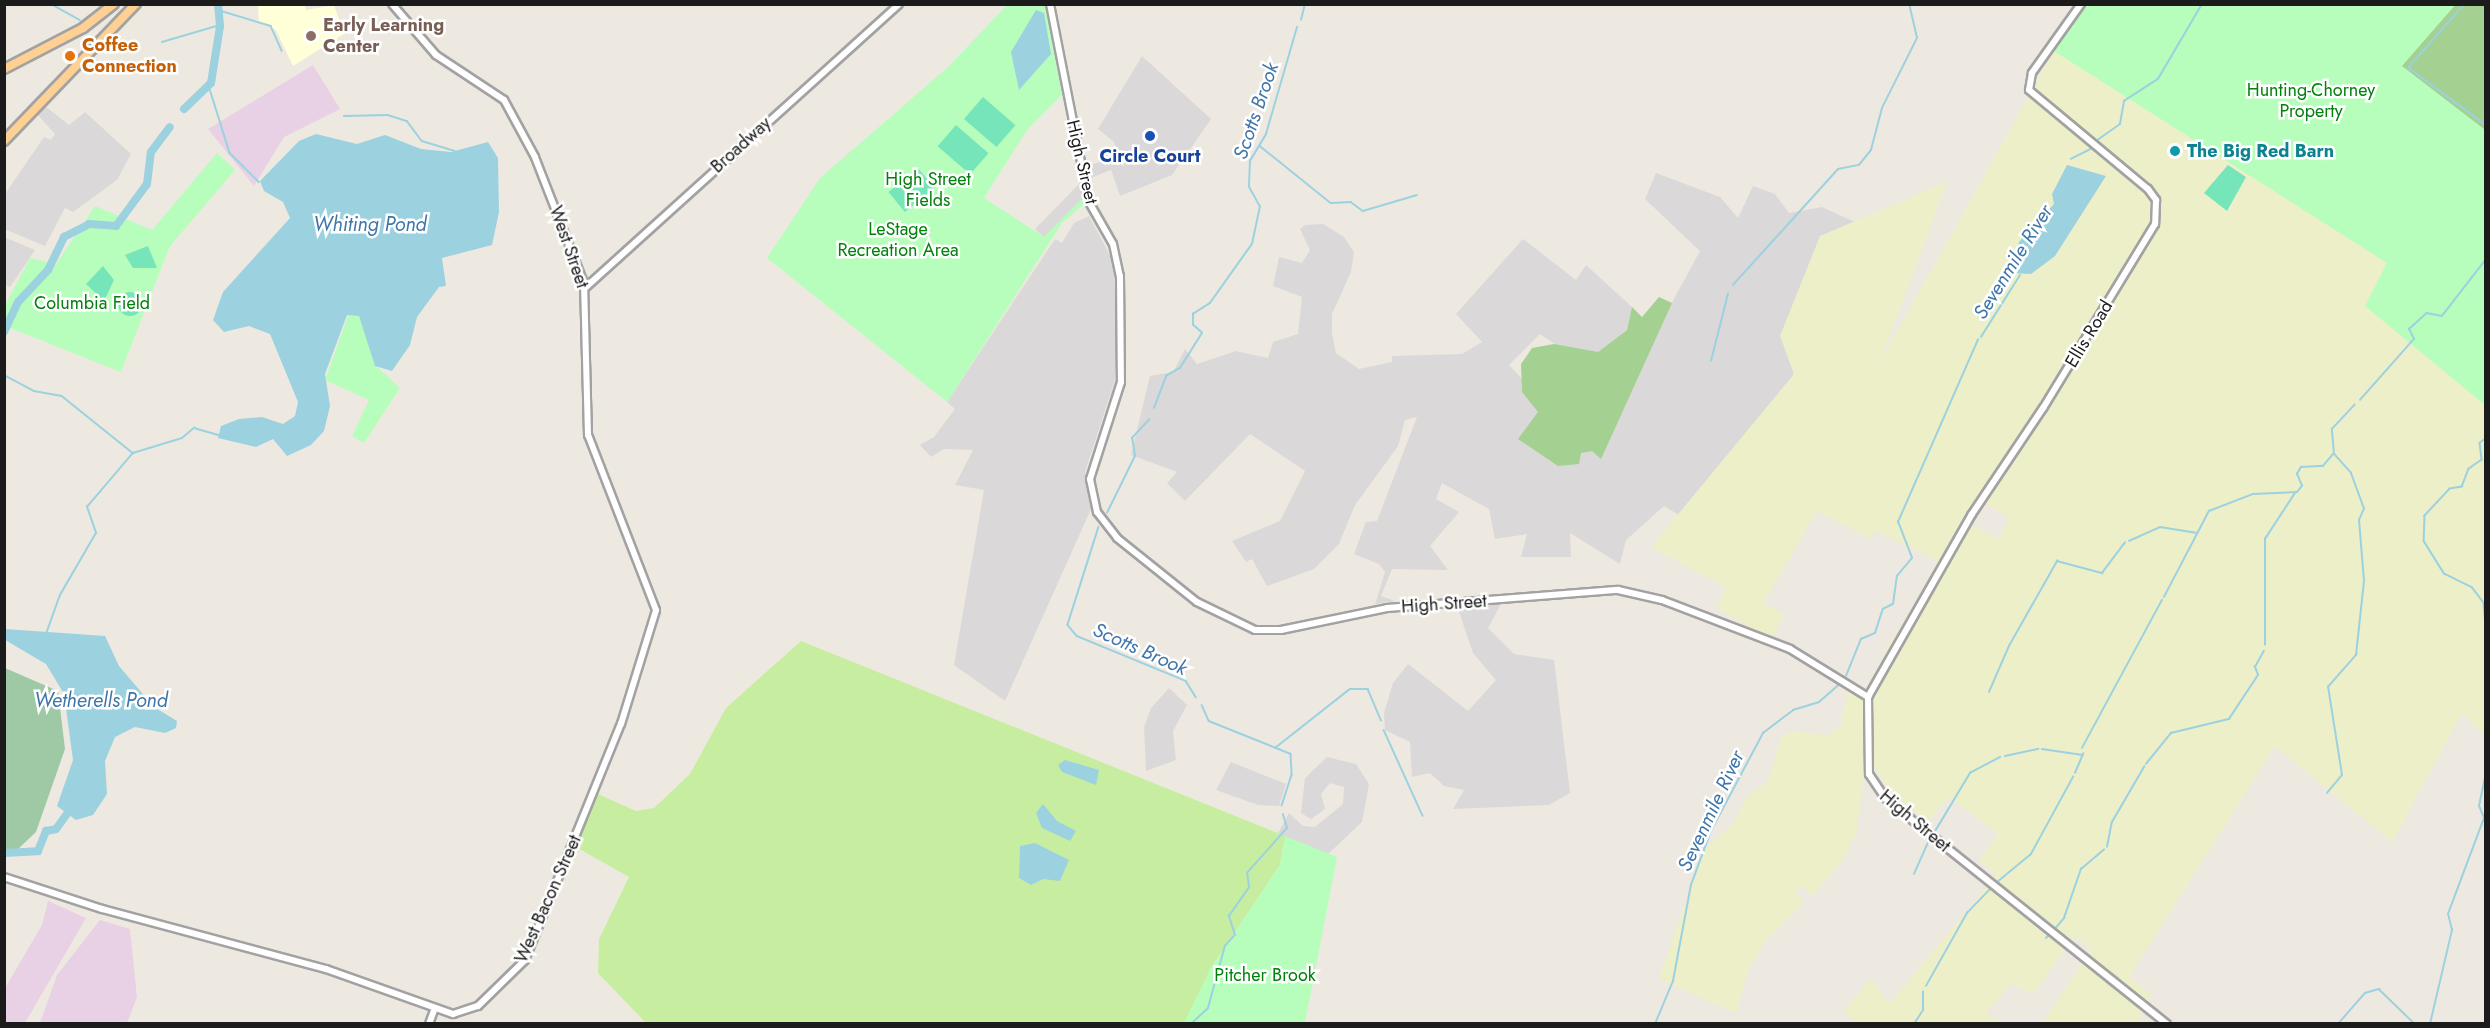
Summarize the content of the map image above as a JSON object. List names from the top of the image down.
{
  "streets": {
    "street": [
      "Broadway",
      "High Street",
      "West Street",
      "Ellis Road",
      "West Bacon Street"
    ]
  },
  "crossings": [
    ["Broadway", "West Street"],
    ["High Street", "Ellis Road"],
    ["West Street", "West Bacon Street"]
  ],
  "water": [
    "Scotts Brook",
    "Whiting Pond",
    "Sevenmile River",
    "Wetherells Pond"
  ],
  "parks": [
    "Hunting-Chorney Property",
    "High Street Fields",
    "LeStage Recreation Area",
    "Columbia Field",
    "Pitcher Brook"
  ],
  "places": [
    "Early Learning Center",
    "Coffee Connection",
    "Circle Court",
    "The Big Red Barn"
  ]
}
